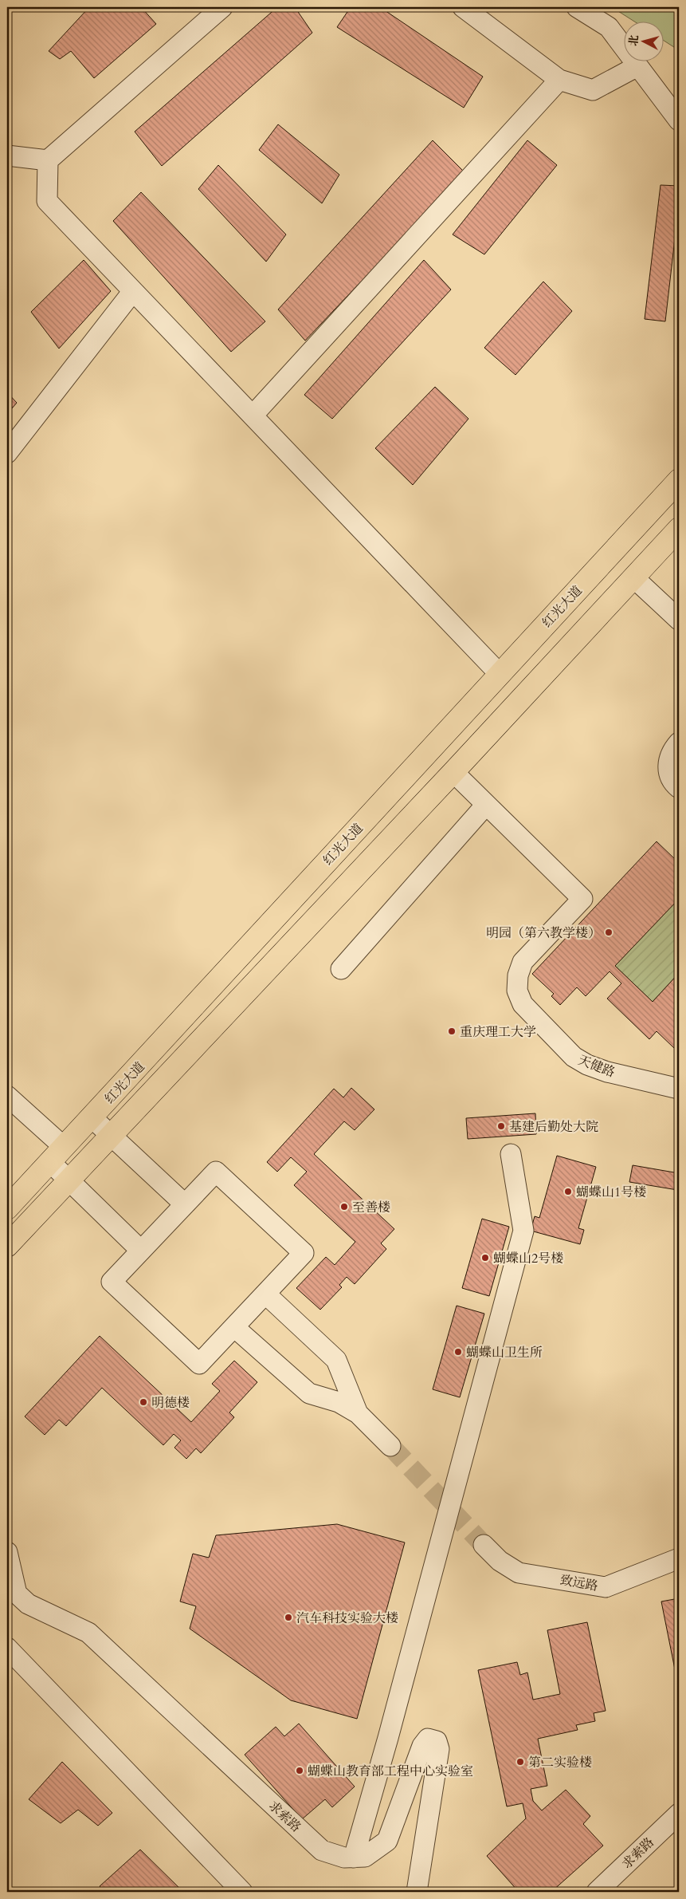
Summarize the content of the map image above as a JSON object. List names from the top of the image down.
{
  "streets": {
    "main road": ["红光大道"],
    "street": ["天健路", "致远路", "求索路"]
  },
  "places": [
    "明园（第六教学楼）",
    "重庆理工大学",
    "基建后勤处大院",
    "蝴蝶山1号楼",
    "至善楼",
    "蝴蝶山2号楼",
    "蝴蝶山卫生所",
    "明德楼",
    "汽车科技实验大楼",
    "第二实验楼",
    "蝴蝶山教育部工程中心实验室"
  ],
  "north": "left"
}
